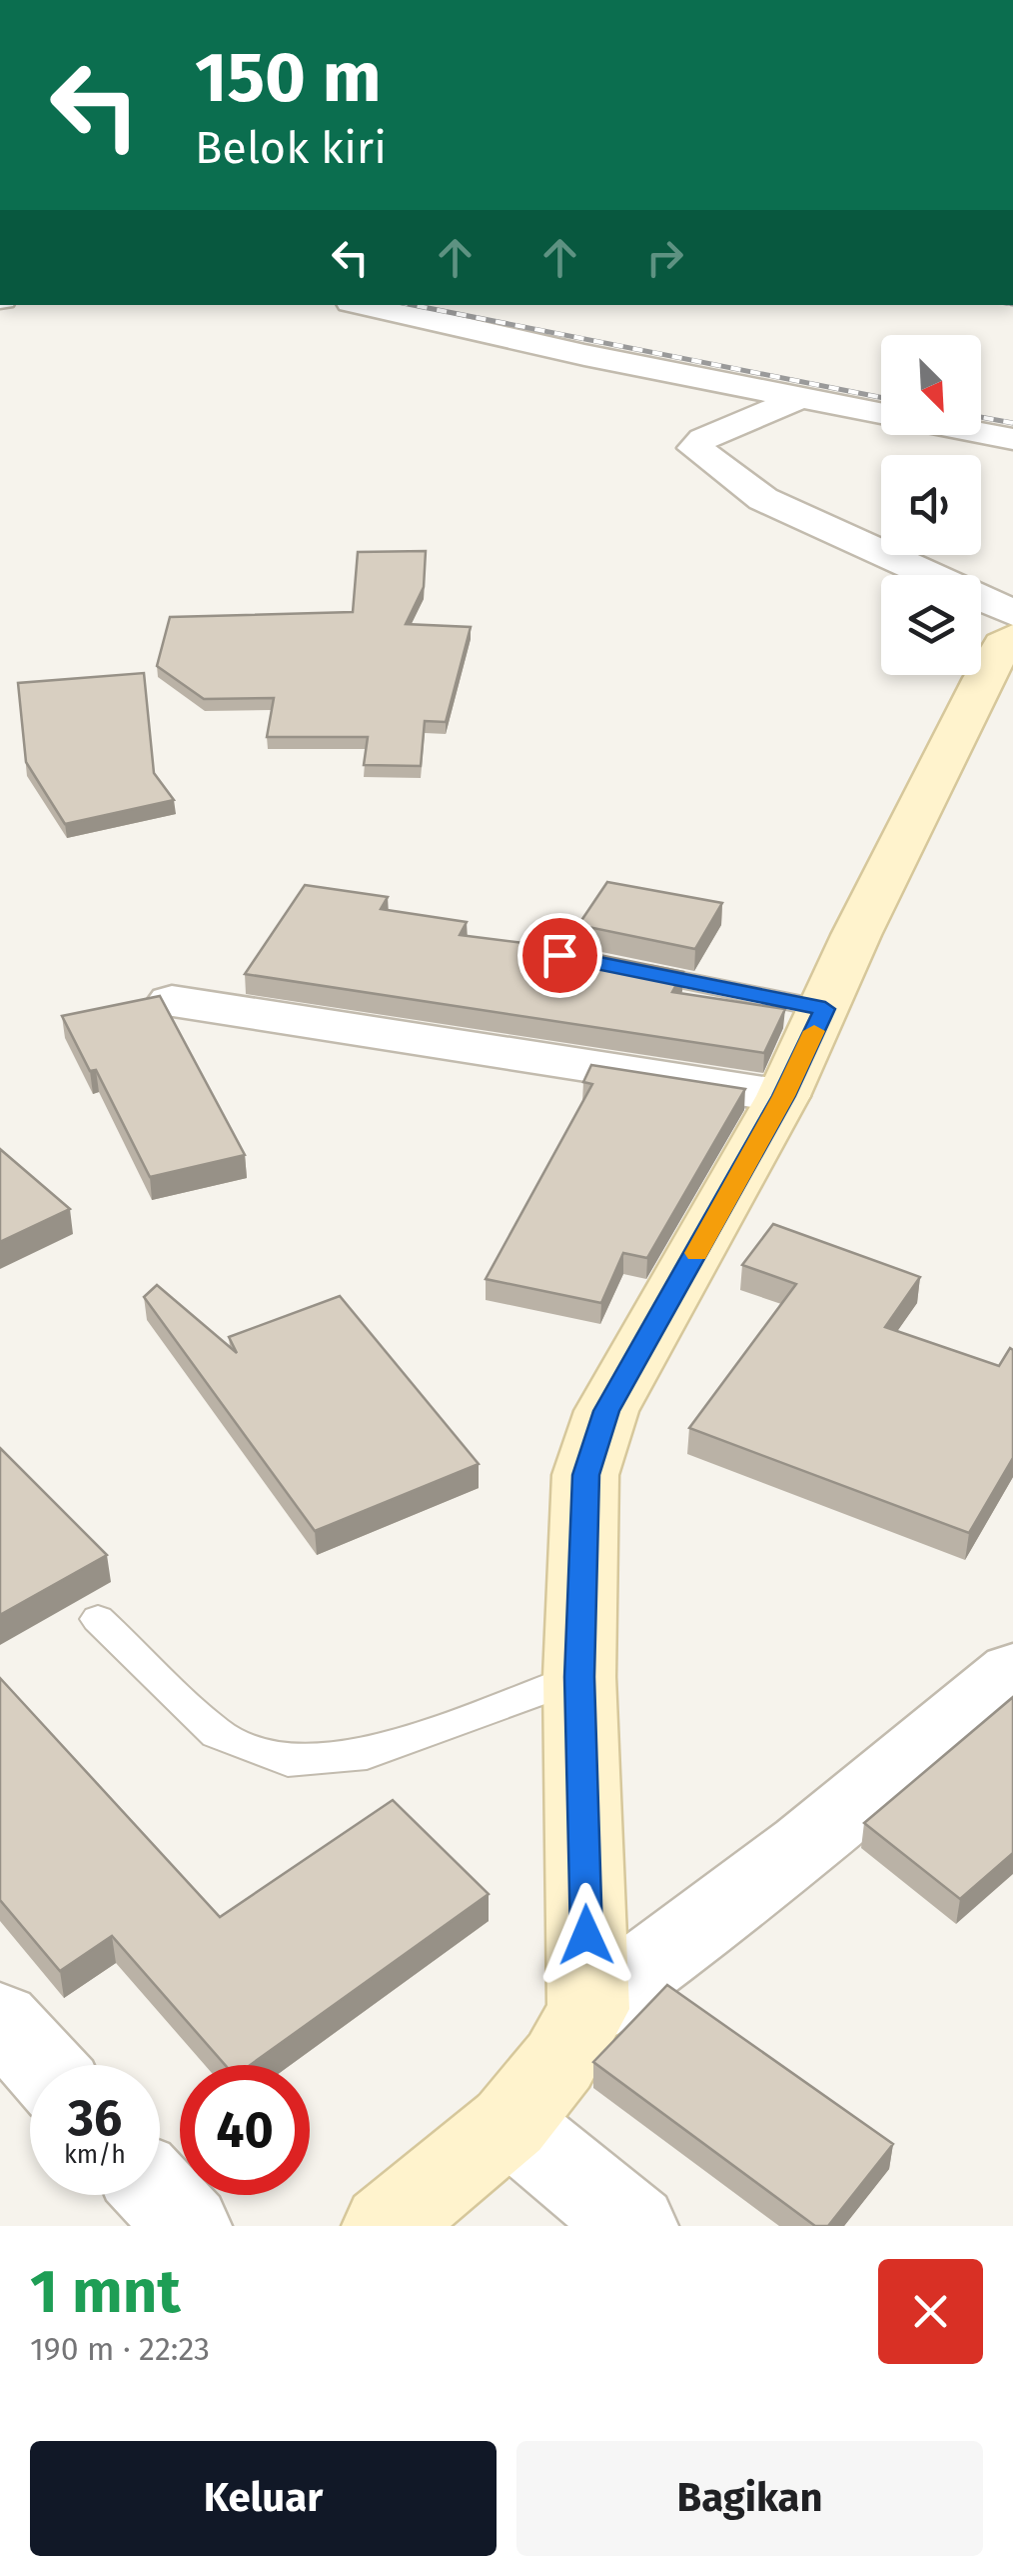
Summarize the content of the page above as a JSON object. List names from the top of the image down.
{
  "north": "bottom right",
  "page": {
    "turn": ["150 m", "Belok kiri"],
    "speed": "36 km/h",
    "limit": "40",
    "heading": ["1 mnt", "190 m · 22:23"],
    "buttons": ["Keluar", "Bagikan"]
  }
}
